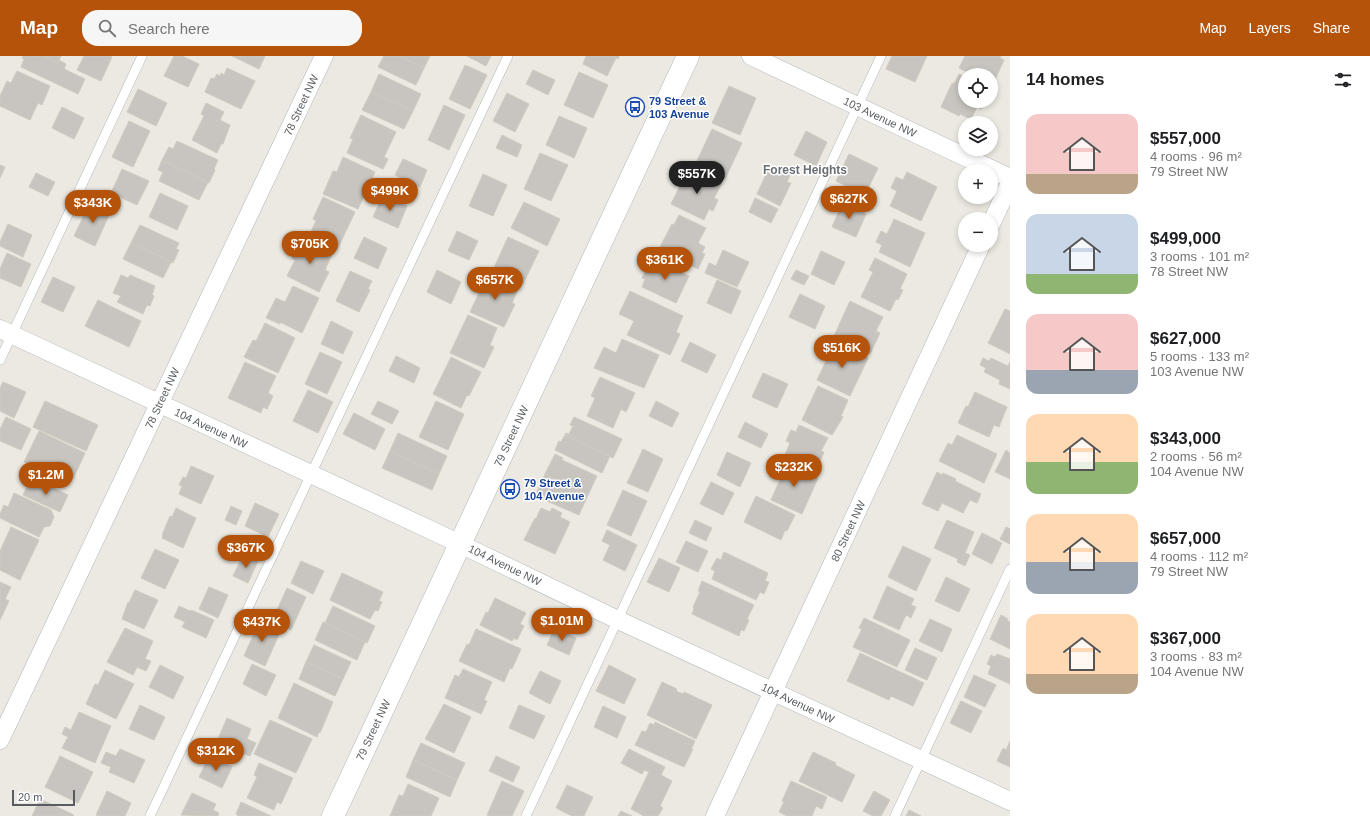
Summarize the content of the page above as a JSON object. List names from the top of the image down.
{
  "streets": {
    "street": [
      "78 Street NW",
      "103 Avenue NW",
      "104 Avenue NW",
      "79 Street NW",
      "80 Street NW"
    ]
  },
  "crossings": [
    ["78 Street NW", "104 Avenue NW"],
    ["104 Avenue NW", "79 Street NW"],
    ["104 Avenue NW", "80 Street NW"]
  ],
  "districts": ["Forest Heights"],
  "places": {
    "bus stop": ["79 Street & 103 Avenue", "79 Street & 104 Avenue"]
  },
  "scale_bar": "20 m",
  "page": {
    "header": "Map",
    "search": "Search here",
    "nav": ["Map", "Layers", "Share"],
    "heading": "14 homes",
    "map_buttons": ["+", "−"],
    "list": [
      {
        "name": "$557,000",
        "note": "4 rooms · 96 m² · 79 Street NW"
      },
      {
        "name": "$499,000",
        "note": "3 rooms · 101 m² · 78 Street NW"
      },
      {
        "name": "$627,000",
        "note": "5 rooms · 133 m² · 103 Avenue NW"
      },
      {
        "name": "$343,000",
        "note": "2 rooms · 56 m² · 104 Avenue NW"
      },
      {
        "name": "$657,000",
        "note": "4 rooms · 112 m² · 79 Street NW"
      },
      {
        "name": "$367,000",
        "note": "3 rooms · 83 m² · 104 Avenue NW"
      }
    ],
    "price": [
      "$557K",
      "$499K",
      "$627K",
      "$343K",
      "$705K",
      "$361K",
      "$657K",
      "$516K",
      "$232K",
      "$1.2M",
      "$367K",
      "$1.01M",
      "$437K",
      "$312K"
    ],
    "scale": "20 m"
  }
}
